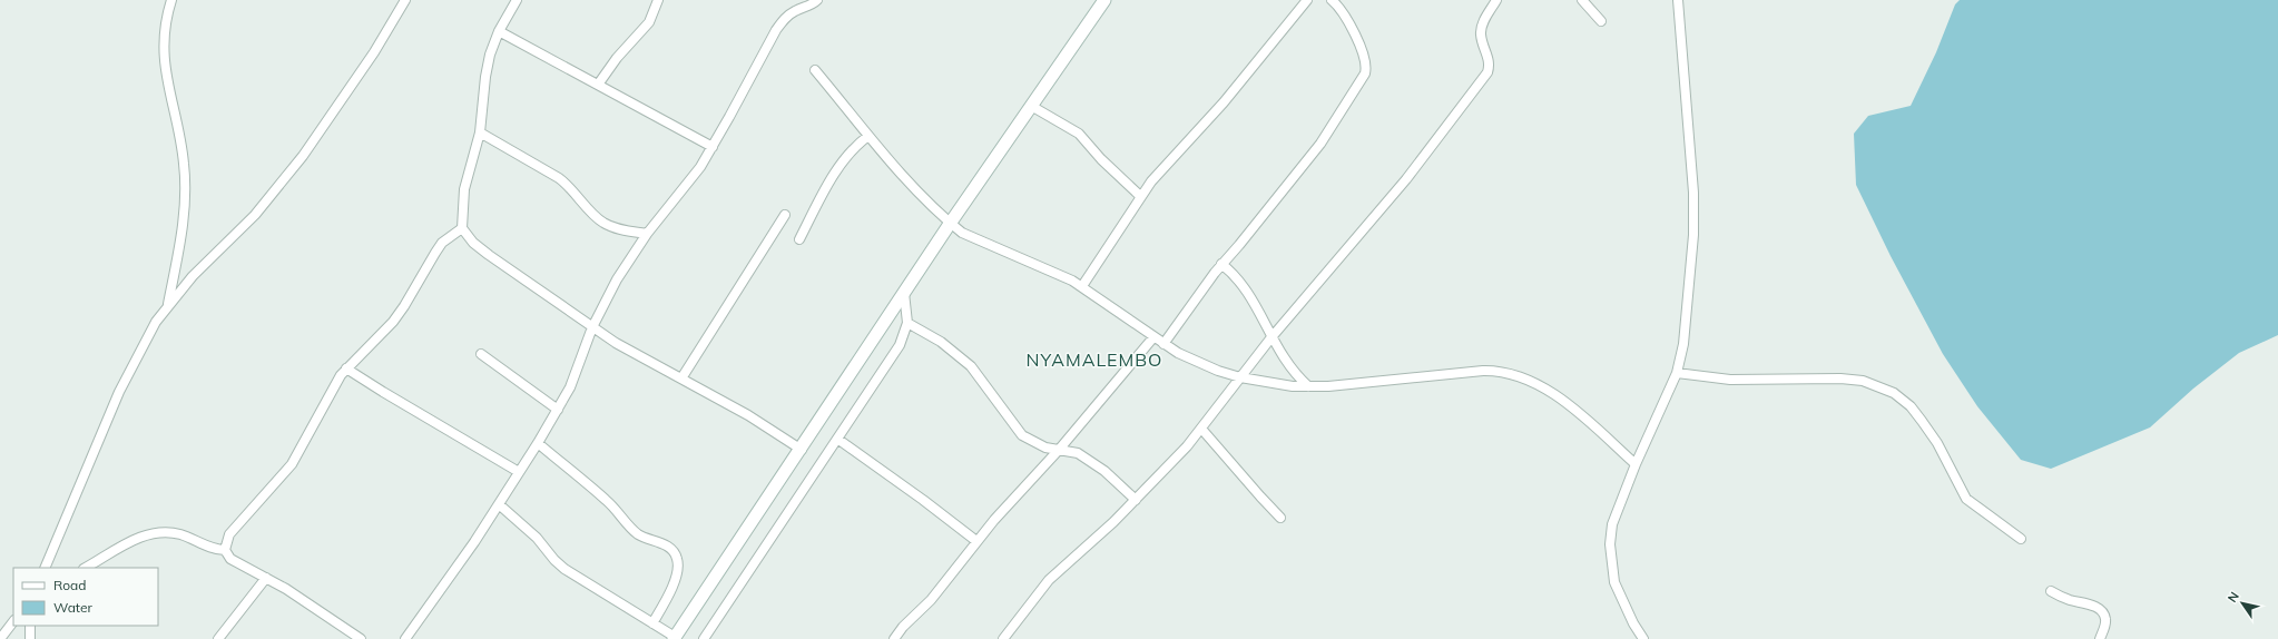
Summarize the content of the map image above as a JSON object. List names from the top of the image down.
{
  "districts": ["NYAMALEMBO"],
  "legend": ["Road", "Water"],
  "north": "top left"
}
